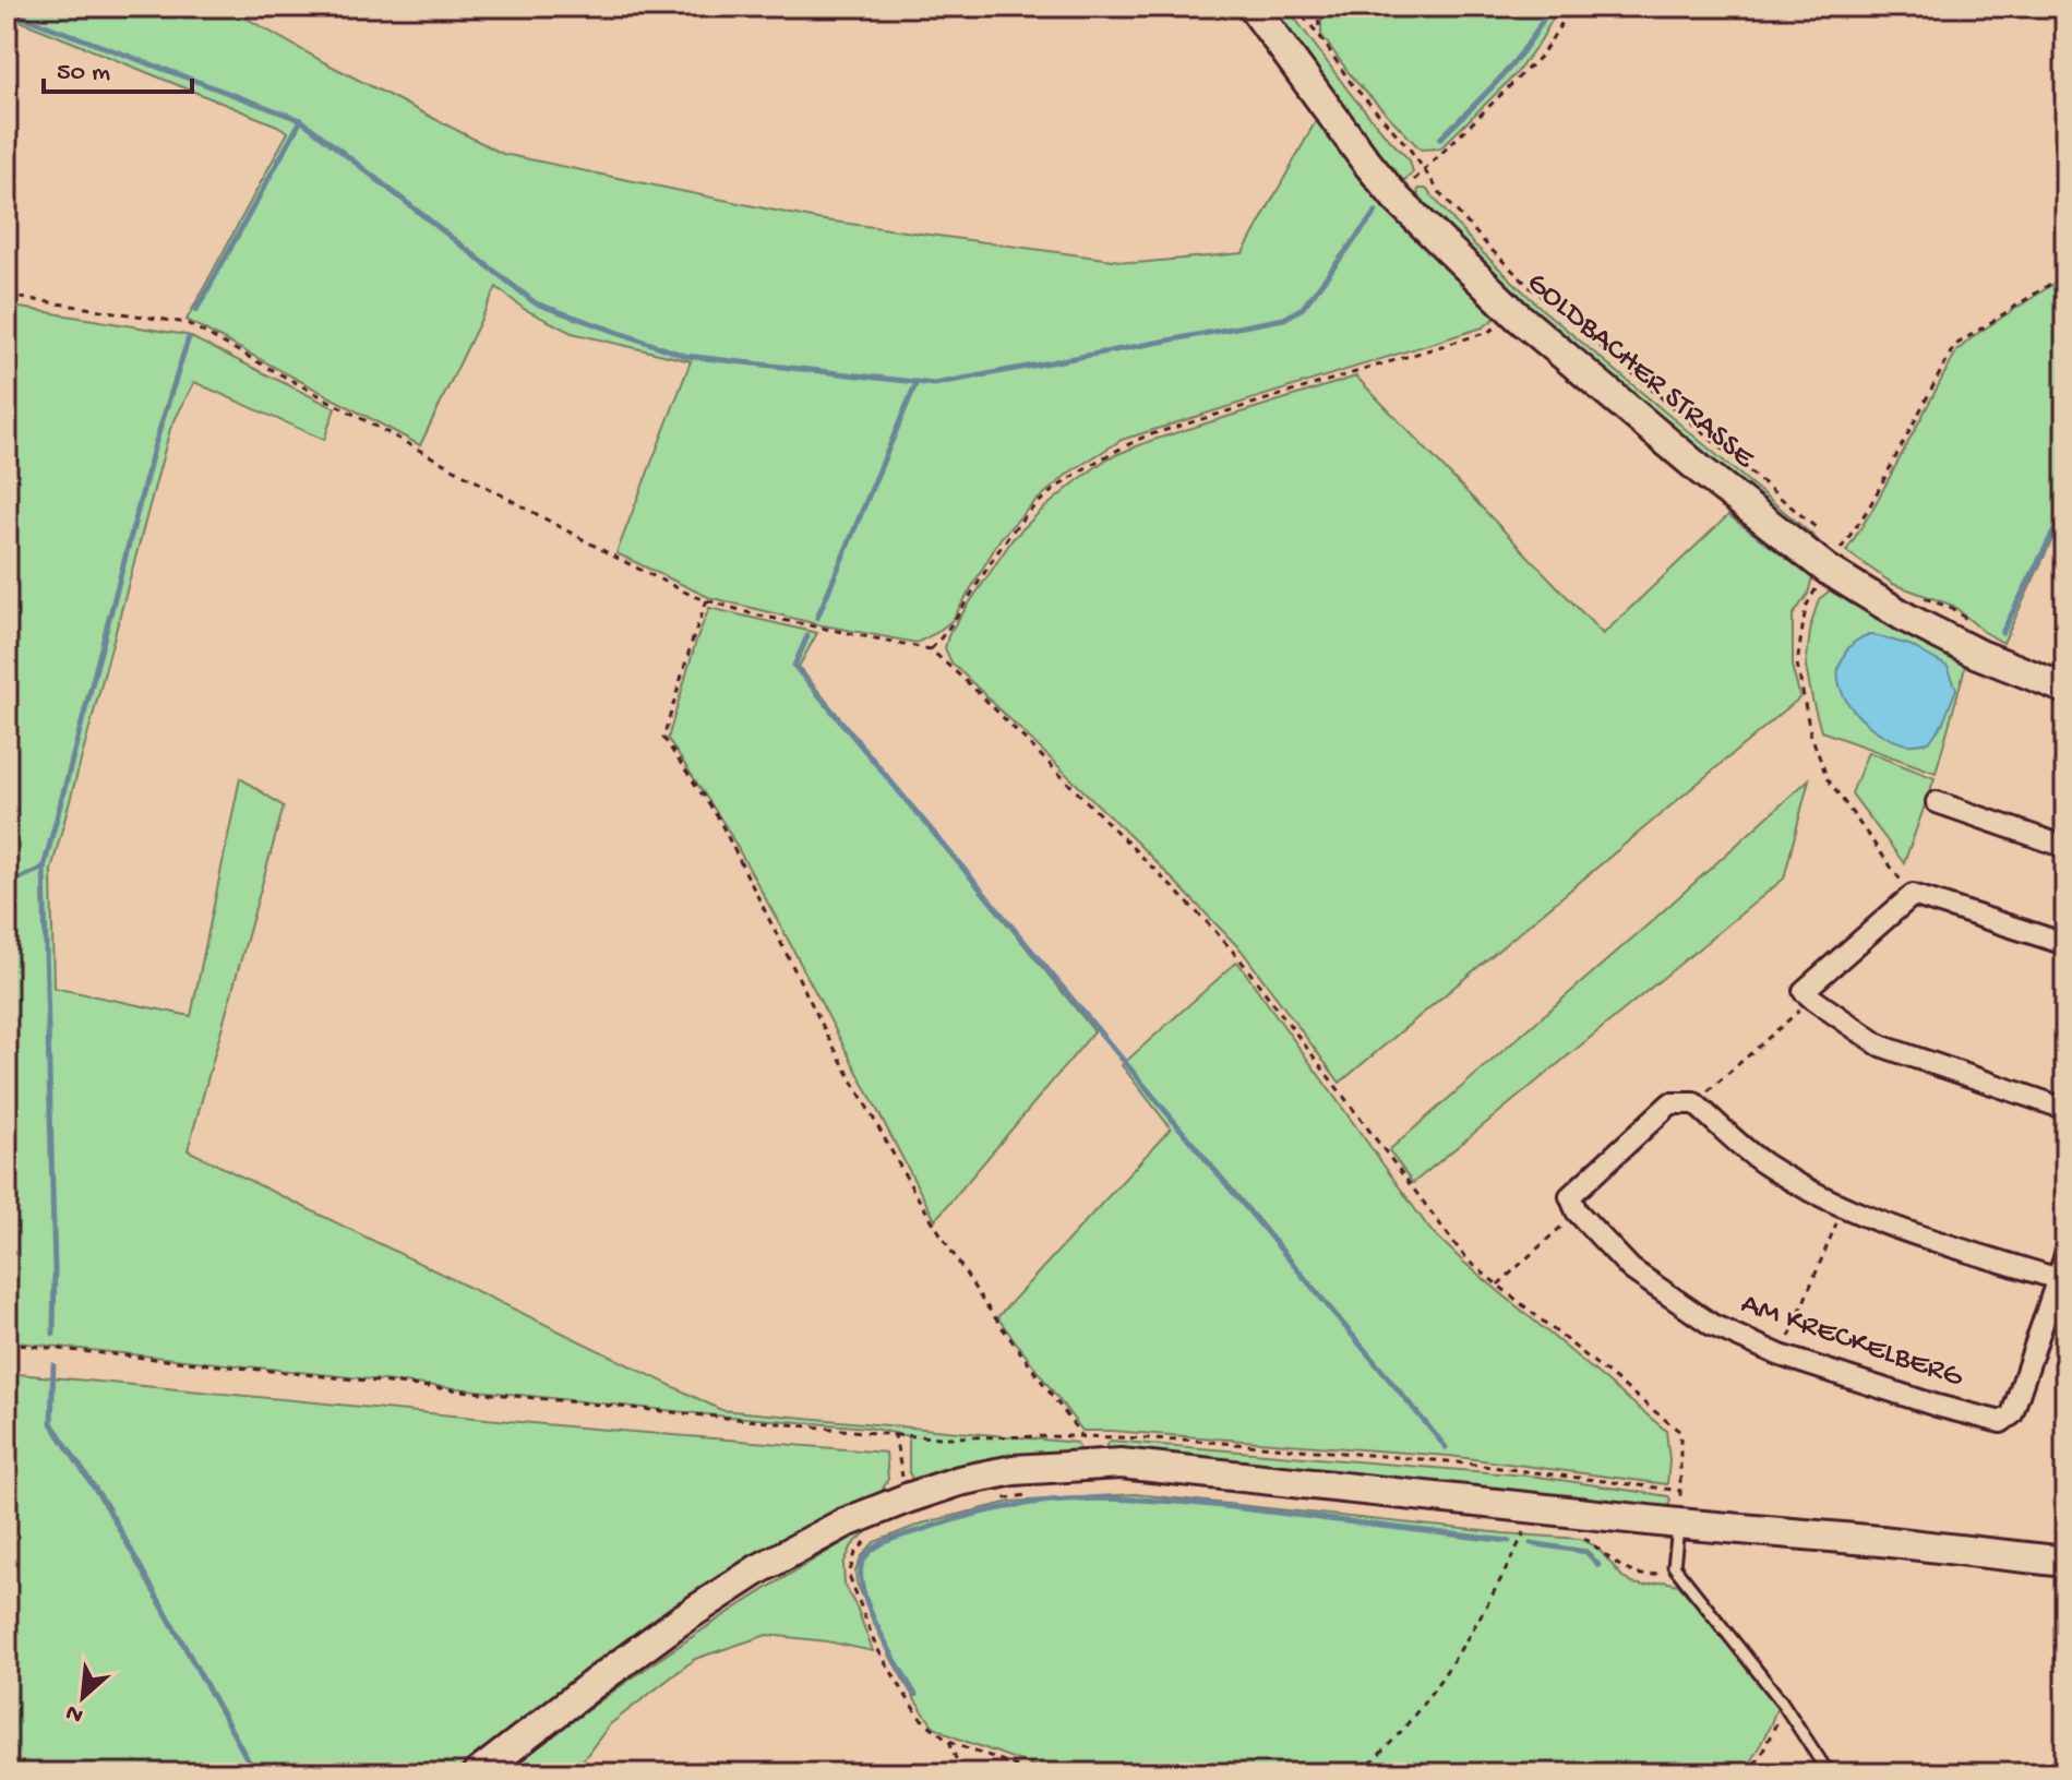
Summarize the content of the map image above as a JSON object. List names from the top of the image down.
{
  "streets": {
    "main road": ["GOLDBACHER STRASSE"],
    "street": ["AM KRECKELBERG"]
  },
  "scale_bar": "50 m",
  "north": "bottom left"
}
